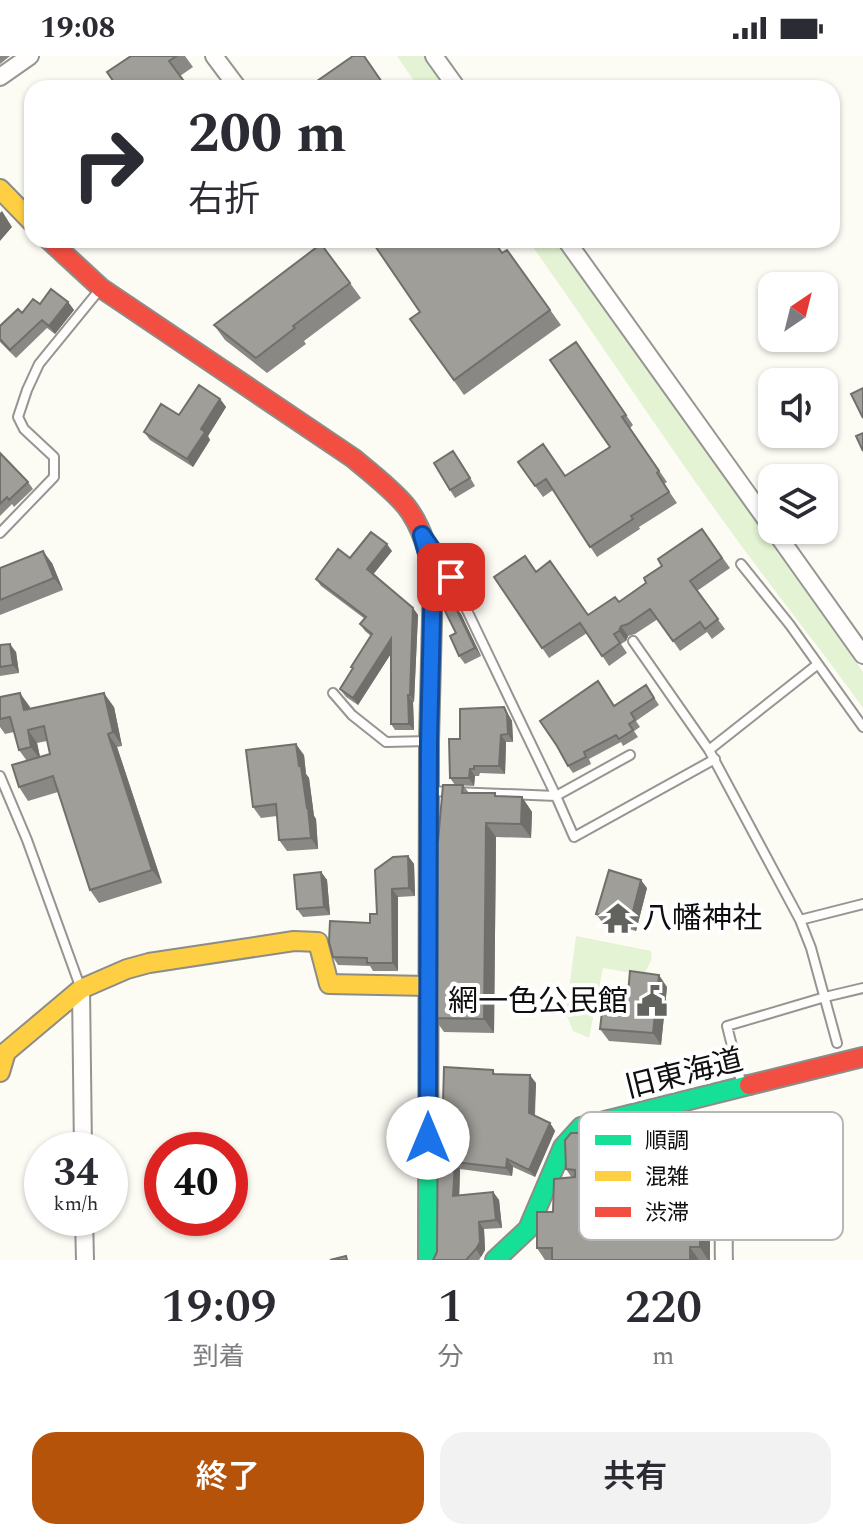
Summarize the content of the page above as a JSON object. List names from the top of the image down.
{
  "streets": {
    "street": ["旧東海道"]
  },
  "places": {
    "temple": ["八幡神社"],
    "public building": ["網一色公民館"]
  },
  "legend": ["順調", "混雑", "渋滞"],
  "north": "top right",
  "page": {
    "status": "19:08",
    "turn": ["200 m", "右折"],
    "speed": "34 km/h",
    "limit": "40",
    "eta": [
      "19:09",
      "到着",
      "1",
      "分",
      "220",
      "m"
    ],
    "buttons": ["終了", "共有"]
  }
}
